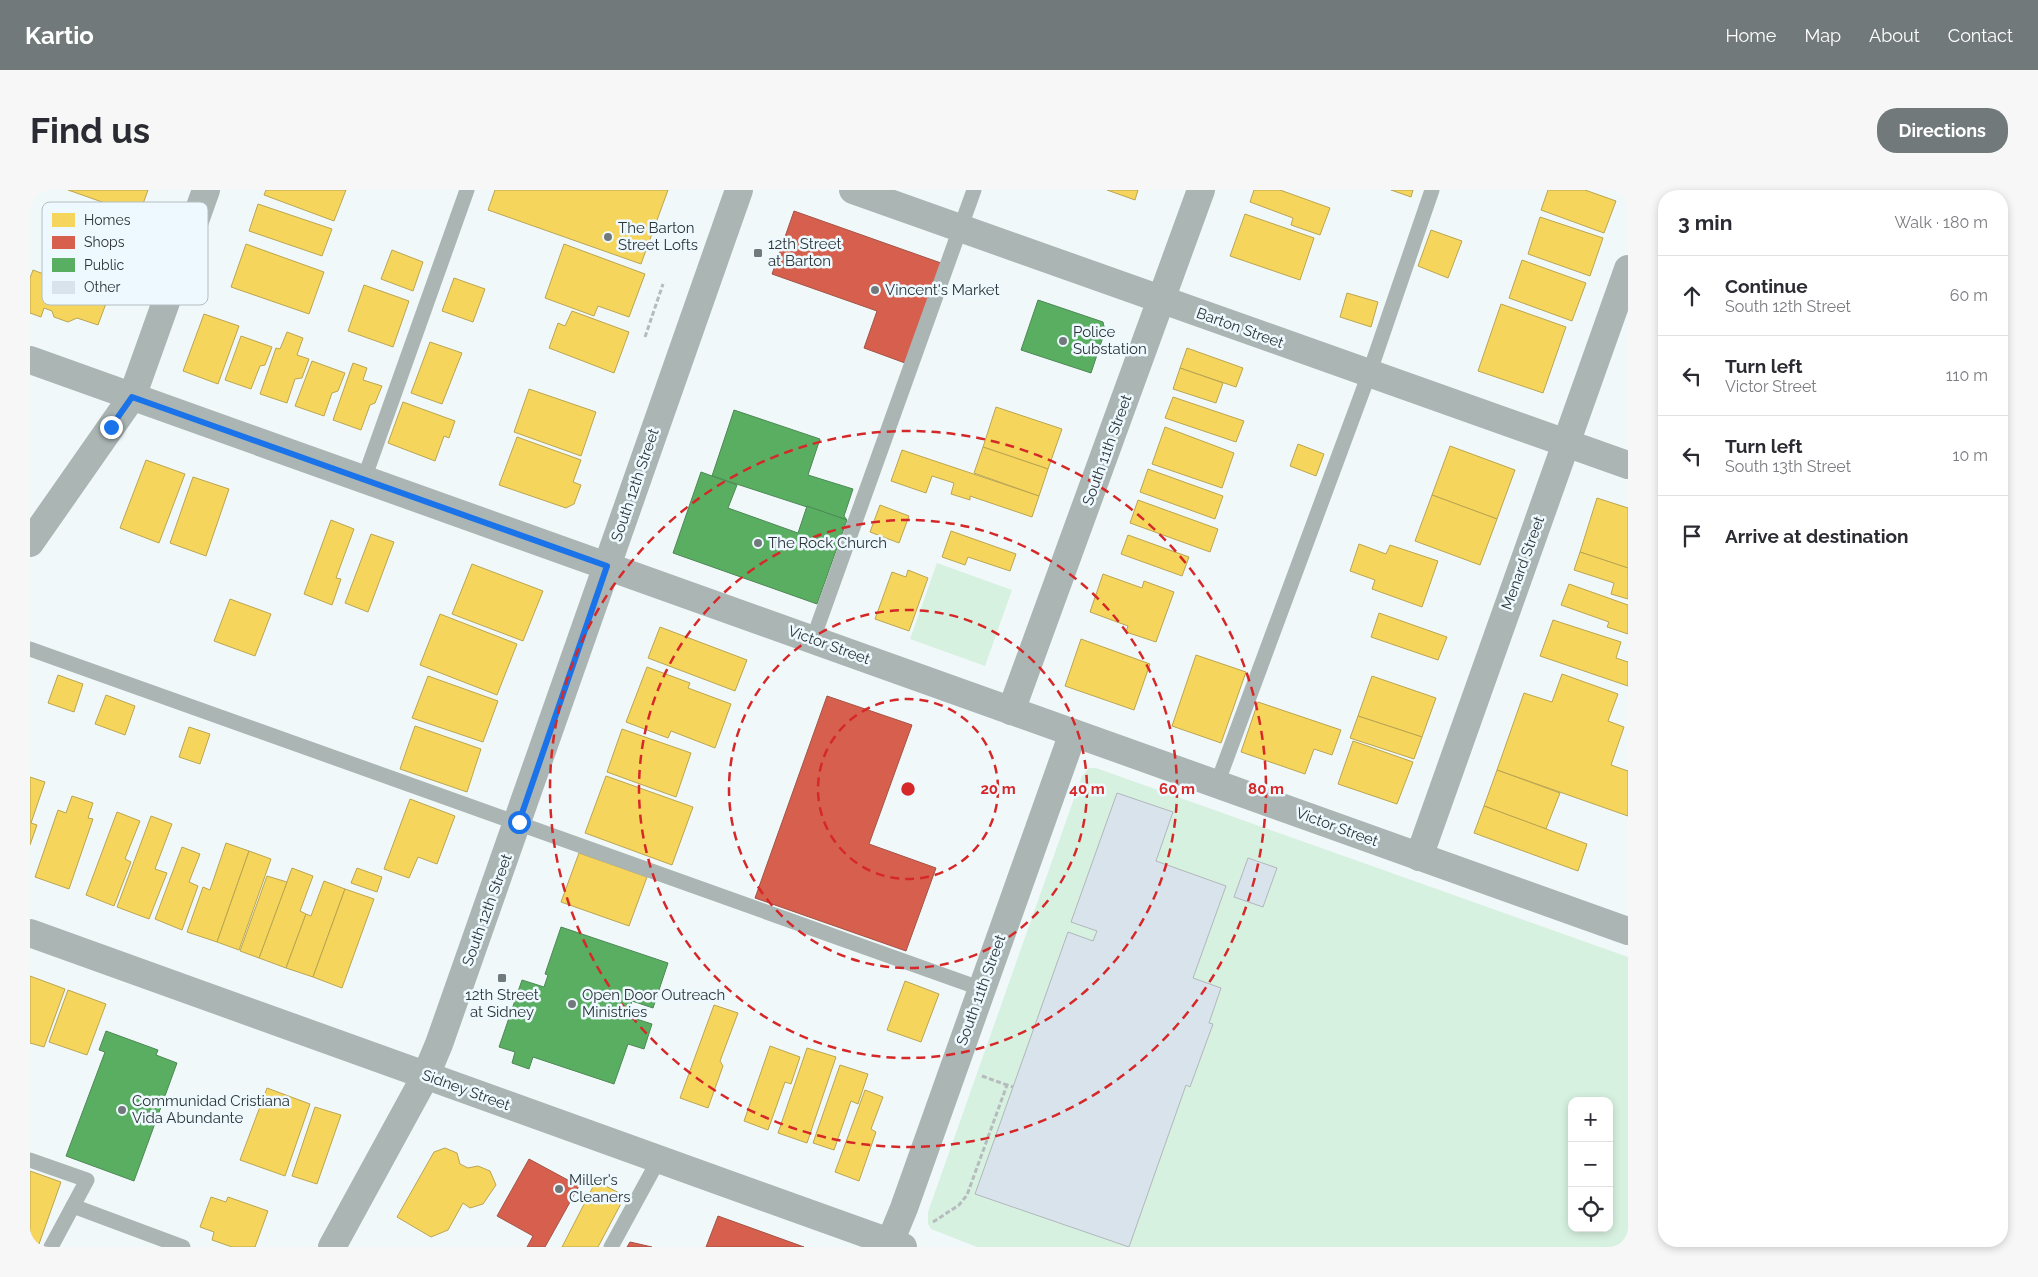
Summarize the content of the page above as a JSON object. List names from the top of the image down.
{
  "streets": {
    "street": [
      "Barton Street",
      "South 11th Street",
      "South 12th Street",
      "Menard Street",
      "Victor Street",
      "Sidney Street"
    ]
  },
  "crossings": [
    ["Barton Street", "South 11th Street"],
    ["Barton Street", "Menard Street"],
    ["South 11th Street", "Victor Street"],
    ["South 11th Street", "Sidney Street"],
    ["South 12th Street", "Victor Street"],
    ["South 12th Street", "Sidney Street"],
    ["Menard Street", "Victor Street"]
  ],
  "places": {
    "other": [
      "The Barton Street Lofts",
      "Vincent's Market",
      "Police Substation",
      "The Rock Church",
      "Open Door Outreach Ministries",
      "Communidad Cristiana Vida Abundante",
      "Miller's Cleaners"
    ],
    "transit": ["12th Street at Barton", "12th Street at Sidney"]
  },
  "legend": [
    "Homes",
    "Shops",
    "Public",
    "Other"
  ],
  "page": {
    "header": "Kartio",
    "nav": [
      "Home",
      "Map",
      "About",
      "Contact"
    ],
    "buttons": "Directions",
    "title": "Find us",
    "heading": ["3 min", "Walk · 180 m"],
    "list": [
      ["Continue", "South 12th Street", "60 m"],
      ["Turn left", "Victor Street", "110 m"],
      ["Turn left", "South 13th Street", "10 m"],
      "Arrive at destination"
    ],
    "map_buttons": ["+", "−"]
  },
  "rings": [
    "20 m",
    "40 m",
    "60 m",
    "80 m"
  ]
}
